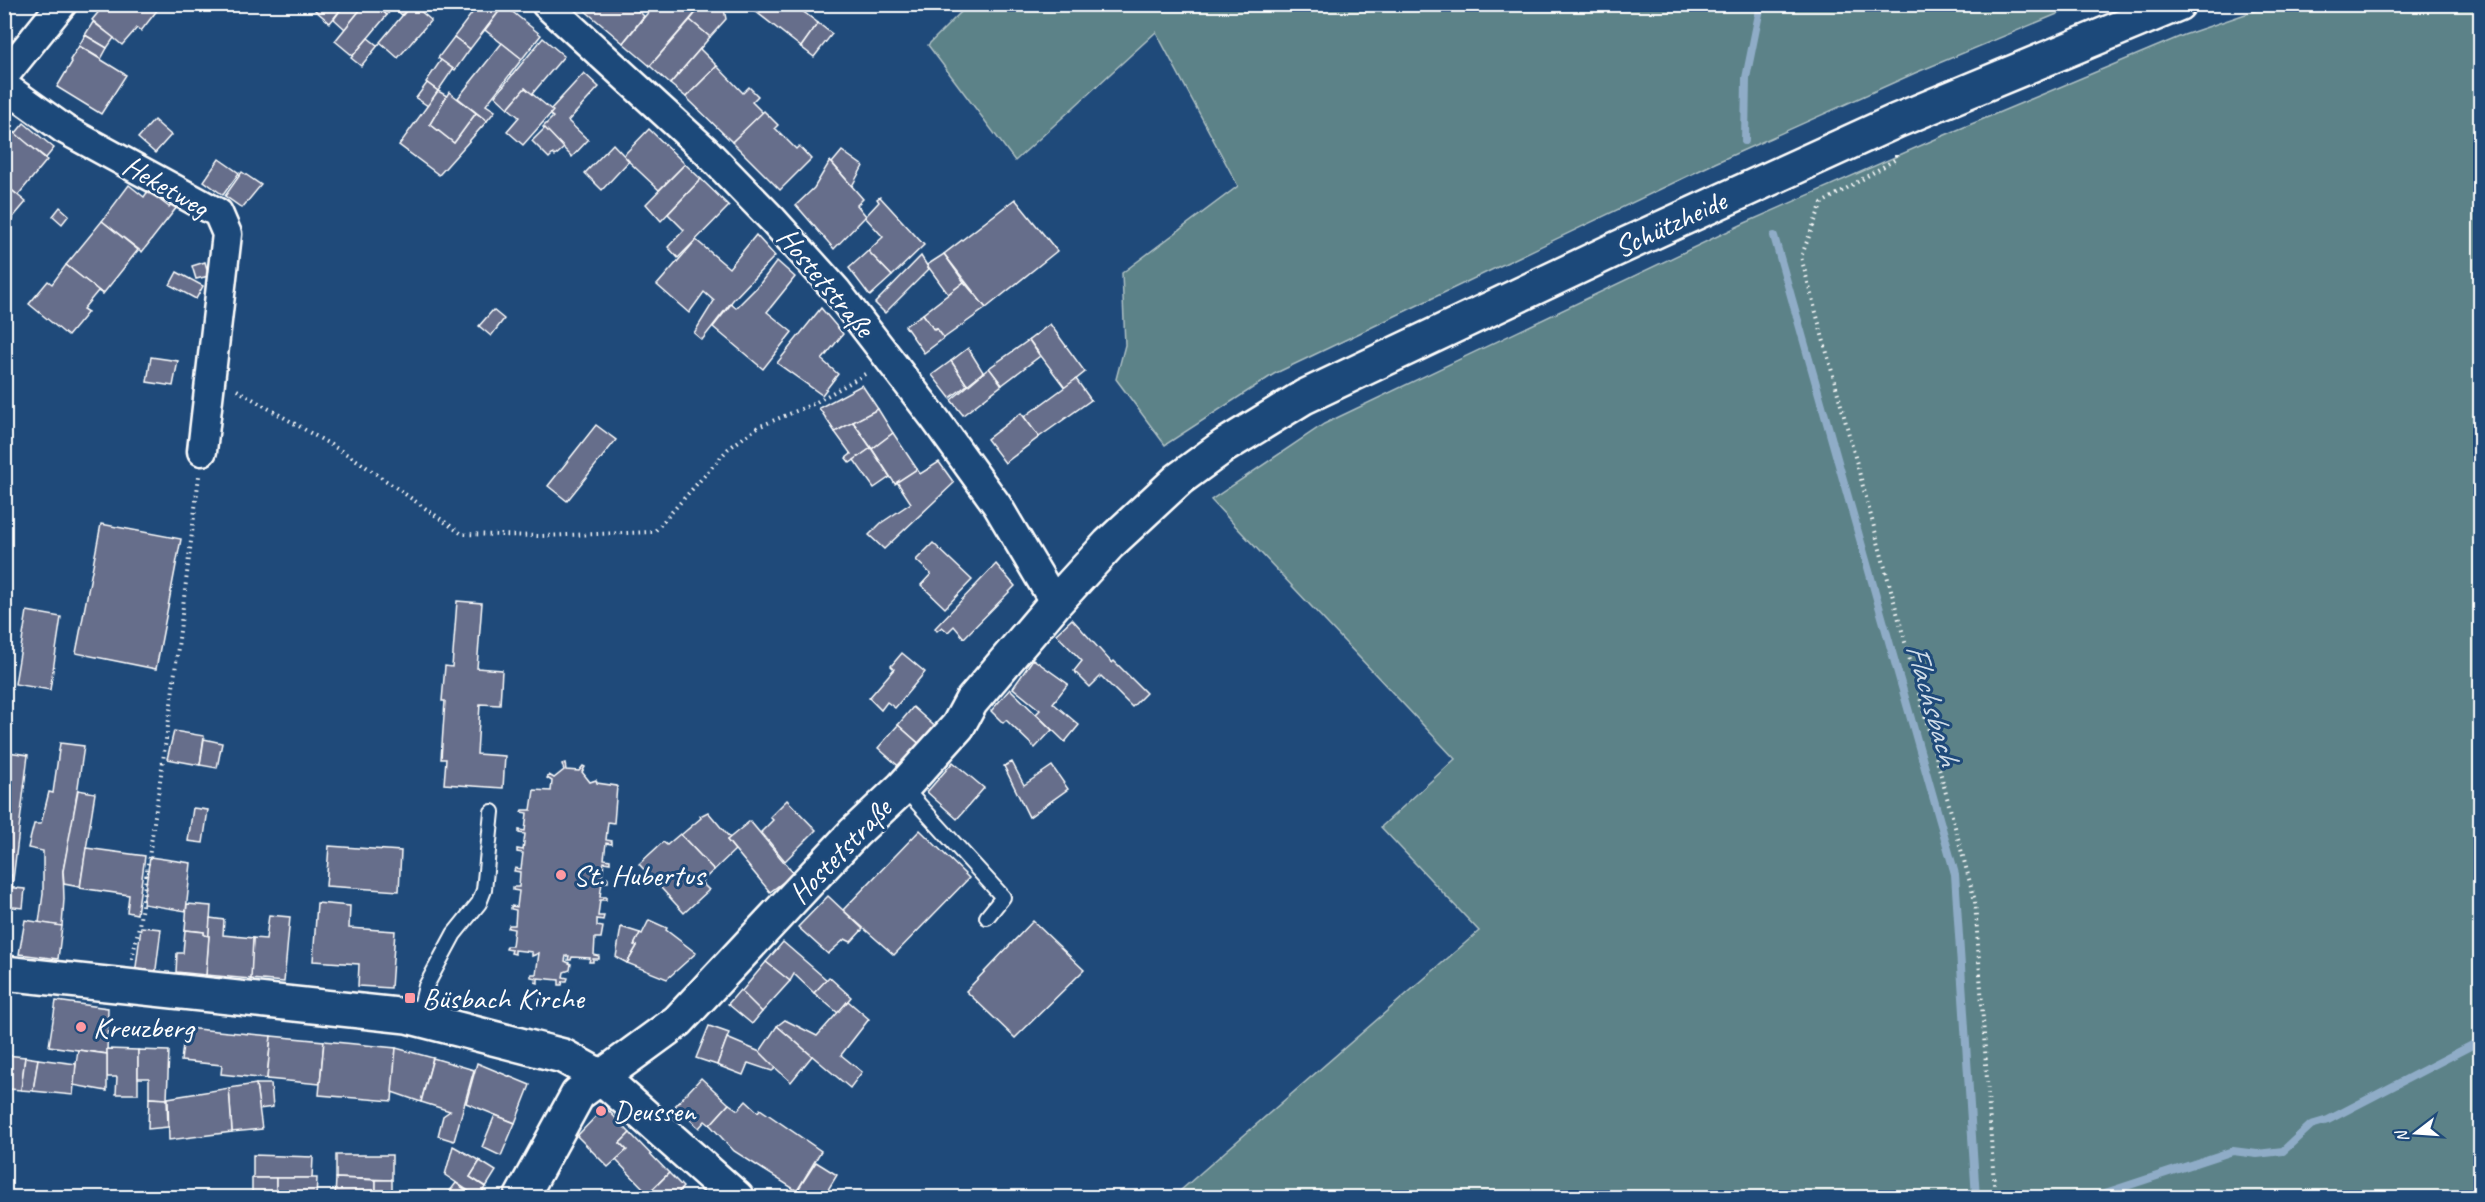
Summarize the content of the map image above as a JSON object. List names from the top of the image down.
{
  "streets": {
    "street": ["Heketweg", "Schützheide", "Hostetstraße"]
  },
  "crossings": [
    ["Schützheide", "Hostetstraße"]
  ],
  "water": ["Flachsbach"],
  "places": {
    "other": ["St. Hubertus", "Kreuzberg", "Deussen"],
    "transit": ["Büsbach Kirche"]
  },
  "north": "left"
}
